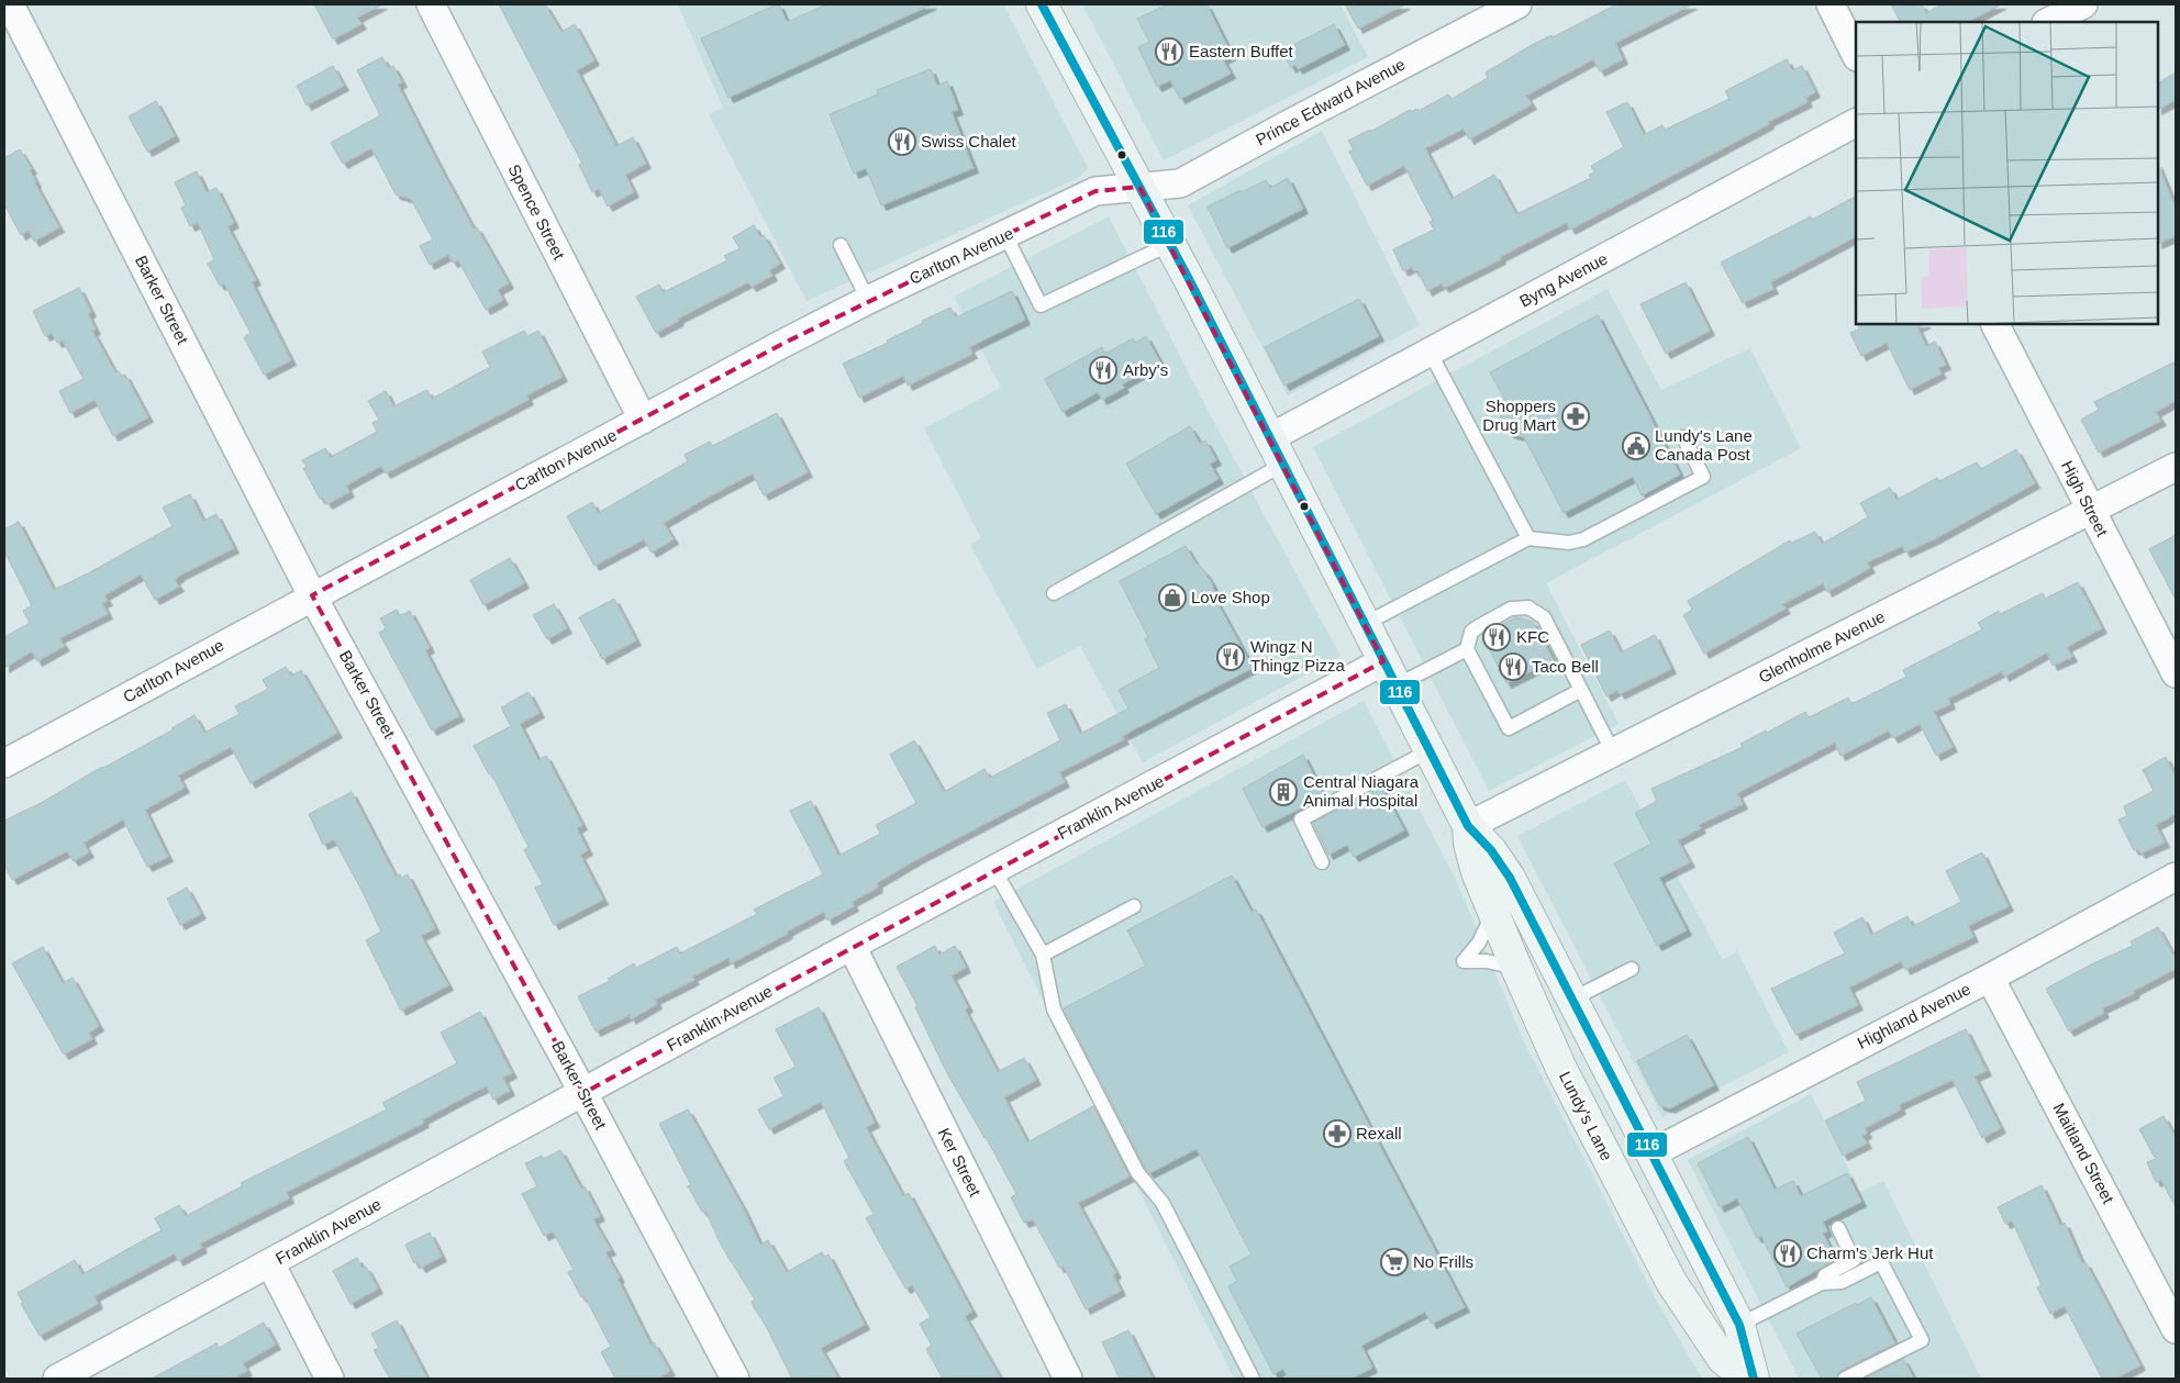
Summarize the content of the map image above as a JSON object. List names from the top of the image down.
{
  "streets": {
    "main road": ["Lundy's Lane"],
    "street": [
      "Prince Edward Avenue",
      "Spence Street",
      "Carlton Avenue",
      "Byng Avenue",
      "Barker Street",
      "High Street",
      "Glenholme Avenue",
      "Franklin Avenue",
      "Highland Avenue",
      "Maitland Street",
      "Ker Street"
    ]
  },
  "crossings": [
    ["Prince Edward Avenue", "Carlton Avenue"],
    ["Prince Edward Avenue", "Lundy's Lane"],
    ["Spence Street", "Carlton Avenue"],
    ["Carlton Avenue", "Barker Street"],
    ["Carlton Avenue", "Lundy's Lane"],
    ["Byng Avenue", "Lundy's Lane"],
    ["Barker Street", "Franklin Avenue"],
    ["High Street", "Glenholme Avenue"],
    ["Glenholme Avenue", "Lundy's Lane"],
    ["Franklin Avenue", "Lundy's Lane"],
    ["Franklin Avenue", "Ker Street"],
    ["Highland Avenue", "Lundy's Lane"],
    ["Highland Avenue", "Maitland Street"]
  ],
  "places": {
    "restaurant": [
      "Eastern Buffet",
      "Swiss Chalet",
      "Arby's",
      "KFC",
      "Wingz N Thingz Pizza",
      "Taco Bell",
      "Charm's Jerk Hut"
    ],
    "pharmacy": ["Shoppers Drug Mart", "Rexall"],
    "public building": ["Lundy's Lane Canada Post"],
    "shop": ["Love Shop"],
    "building": ["Central Niagara Animal Hospital"],
    "supermarket": ["No Frills"]
  },
  "lines": ["transit line 116"]
}
